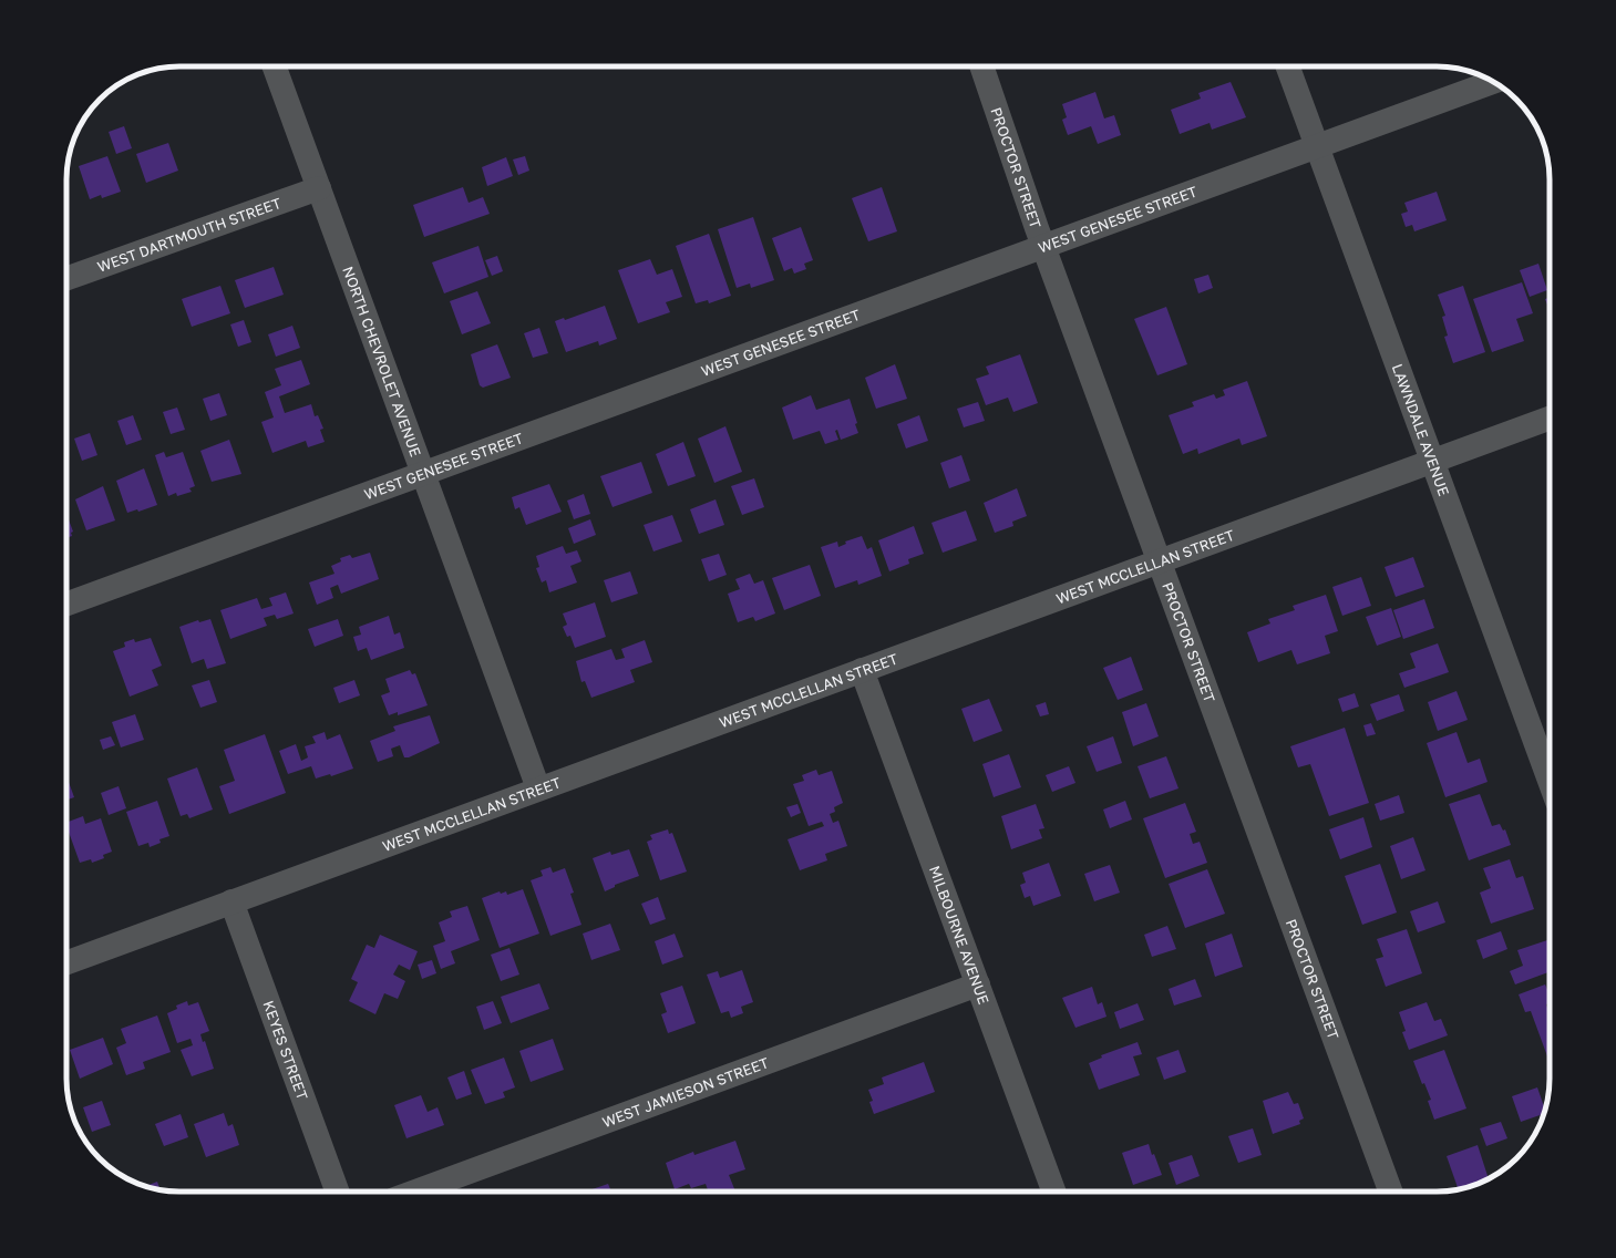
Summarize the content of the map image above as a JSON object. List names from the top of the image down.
{
  "streets": {
    "street": [
      "PROCTOR STREET",
      "WEST GENESEE STREET",
      "WEST DARTMOUTH STREET",
      "NORTH CHEVROLET AVENUE",
      "LAWNDALE AVENUE",
      "WEST MCCLELLAN STREET",
      "MILBOURNE AVENUE",
      "KEYES STREET",
      "WEST JAMIESON STREET"
    ]
  },
  "crossings": [
    ["PROCTOR STREET", "WEST GENESEE STREET"],
    ["PROCTOR STREET", "WEST MCCLELLAN STREET"],
    ["WEST GENESEE STREET", "NORTH CHEVROLET AVENUE"],
    ["WEST GENESEE STREET", "LAWNDALE AVENUE"],
    ["WEST DARTMOUTH STREET", "NORTH CHEVROLET AVENUE"],
    ["NORTH CHEVROLET AVENUE", "WEST MCCLELLAN STREET"],
    ["LAWNDALE AVENUE", "WEST MCCLELLAN STREET"],
    ["WEST MCCLELLAN STREET", "MILBOURNE AVENUE"],
    ["WEST MCCLELLAN STREET", "KEYES STREET"],
    ["MILBOURNE AVENUE", "WEST JAMIESON STREET"]
  ]
}
